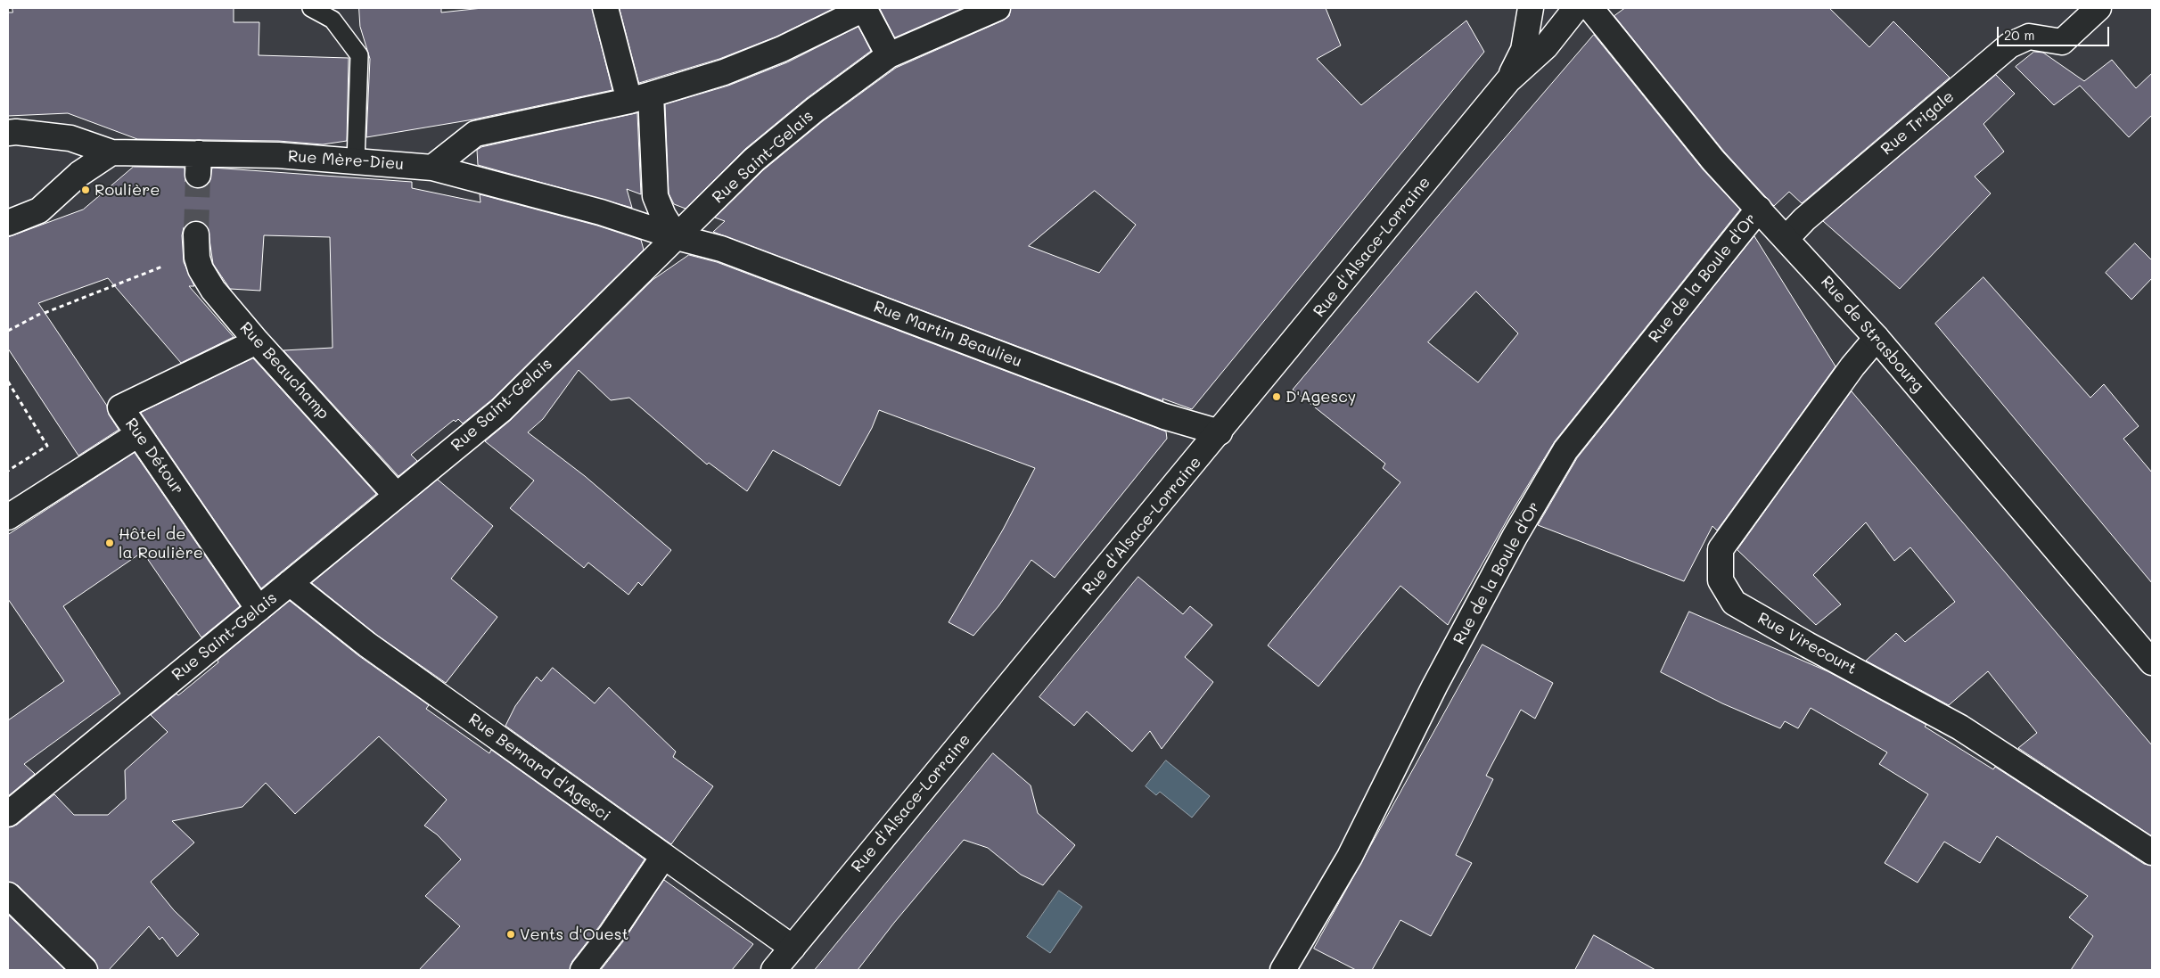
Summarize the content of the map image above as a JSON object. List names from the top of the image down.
{
  "streets": {
    "street": [
      "Rue Trigale",
      "Rue Saint-Gelais",
      "Rue Mère-Dieu",
      "Rue d'Alsace-Lorraine",
      "Rue de la Boule d'Or",
      "Rue Martin Beaulieu",
      "Rue de Strasbourg",
      "Rue Beauchamp",
      "Rue Détour",
      "Rue Virecourt",
      "Rue Bernard d'Agesci"
    ]
  },
  "crossings": [
    ["Rue Trigale", "Rue de Strasbourg"],
    ["Rue Saint-Gelais", "Rue Mère-Dieu"],
    ["Rue Saint-Gelais", "Rue Martin Beaulieu"],
    ["Rue Saint-Gelais", "Rue Beauchamp"],
    ["Rue Saint-Gelais", "Rue Détour"],
    ["Rue Saint-Gelais", "Rue Bernard d'Agesci"],
    ["Rue Mère-Dieu", "Rue Martin Beaulieu"],
    ["Rue d'Alsace-Lorraine", "Rue Martin Beaulieu"],
    ["Rue d'Alsace-Lorraine", "Rue Bernard d'Agesci"],
    ["Rue de la Boule d'Or", "Rue de Strasbourg"],
    ["Rue de Strasbourg", "Rue Virecourt"],
    ["Rue Beauchamp", "Rue Détour"]
  ],
  "places": [
    "Roulière",
    "D'Agescy",
    "Hôtel de la Roulière",
    "Vents d'Ouest"
  ],
  "scale_bar": "20 m"
}
